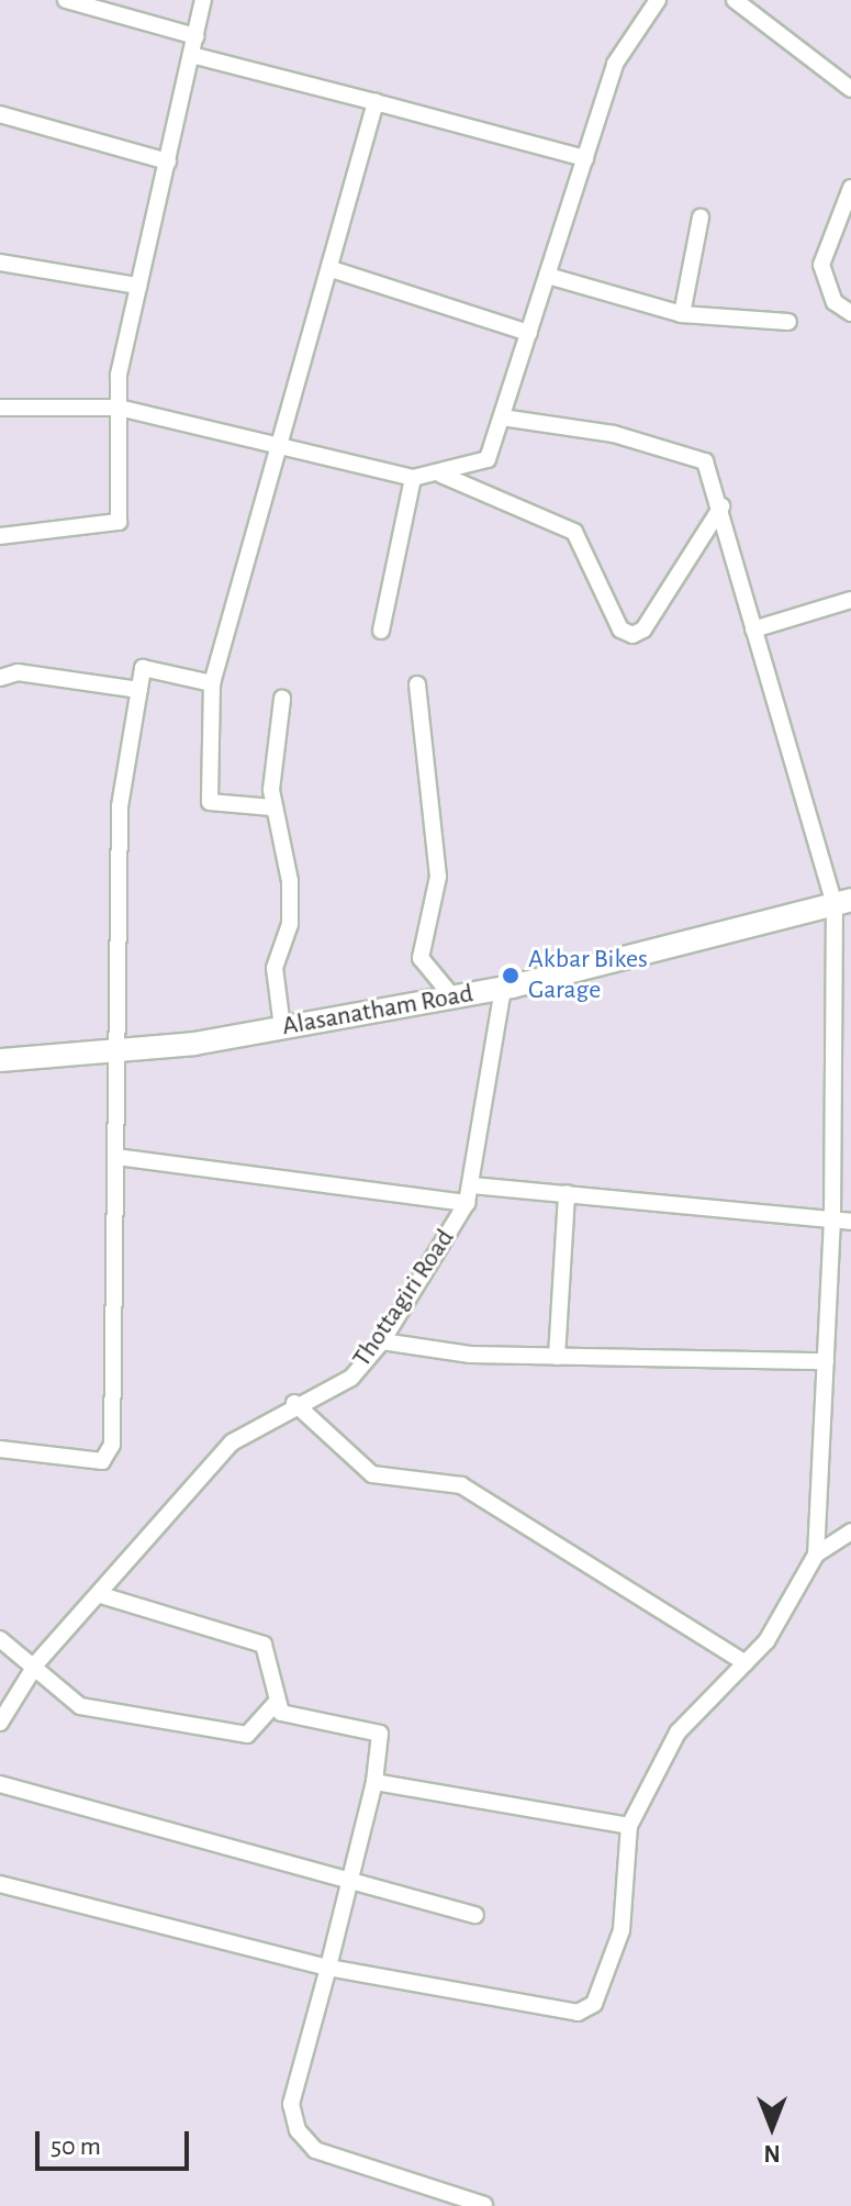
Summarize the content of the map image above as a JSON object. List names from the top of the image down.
{
  "streets": {
    "main road": ["Alasanatham Road"],
    "street": ["Thottagiri Road"]
  },
  "crossings": [
    ["Alasanatham Road", "Thottagiri Road"]
  ],
  "places": ["Akbar Bikes Garage"],
  "scale_bar": "50 m",
  "north": "bottom"
}
